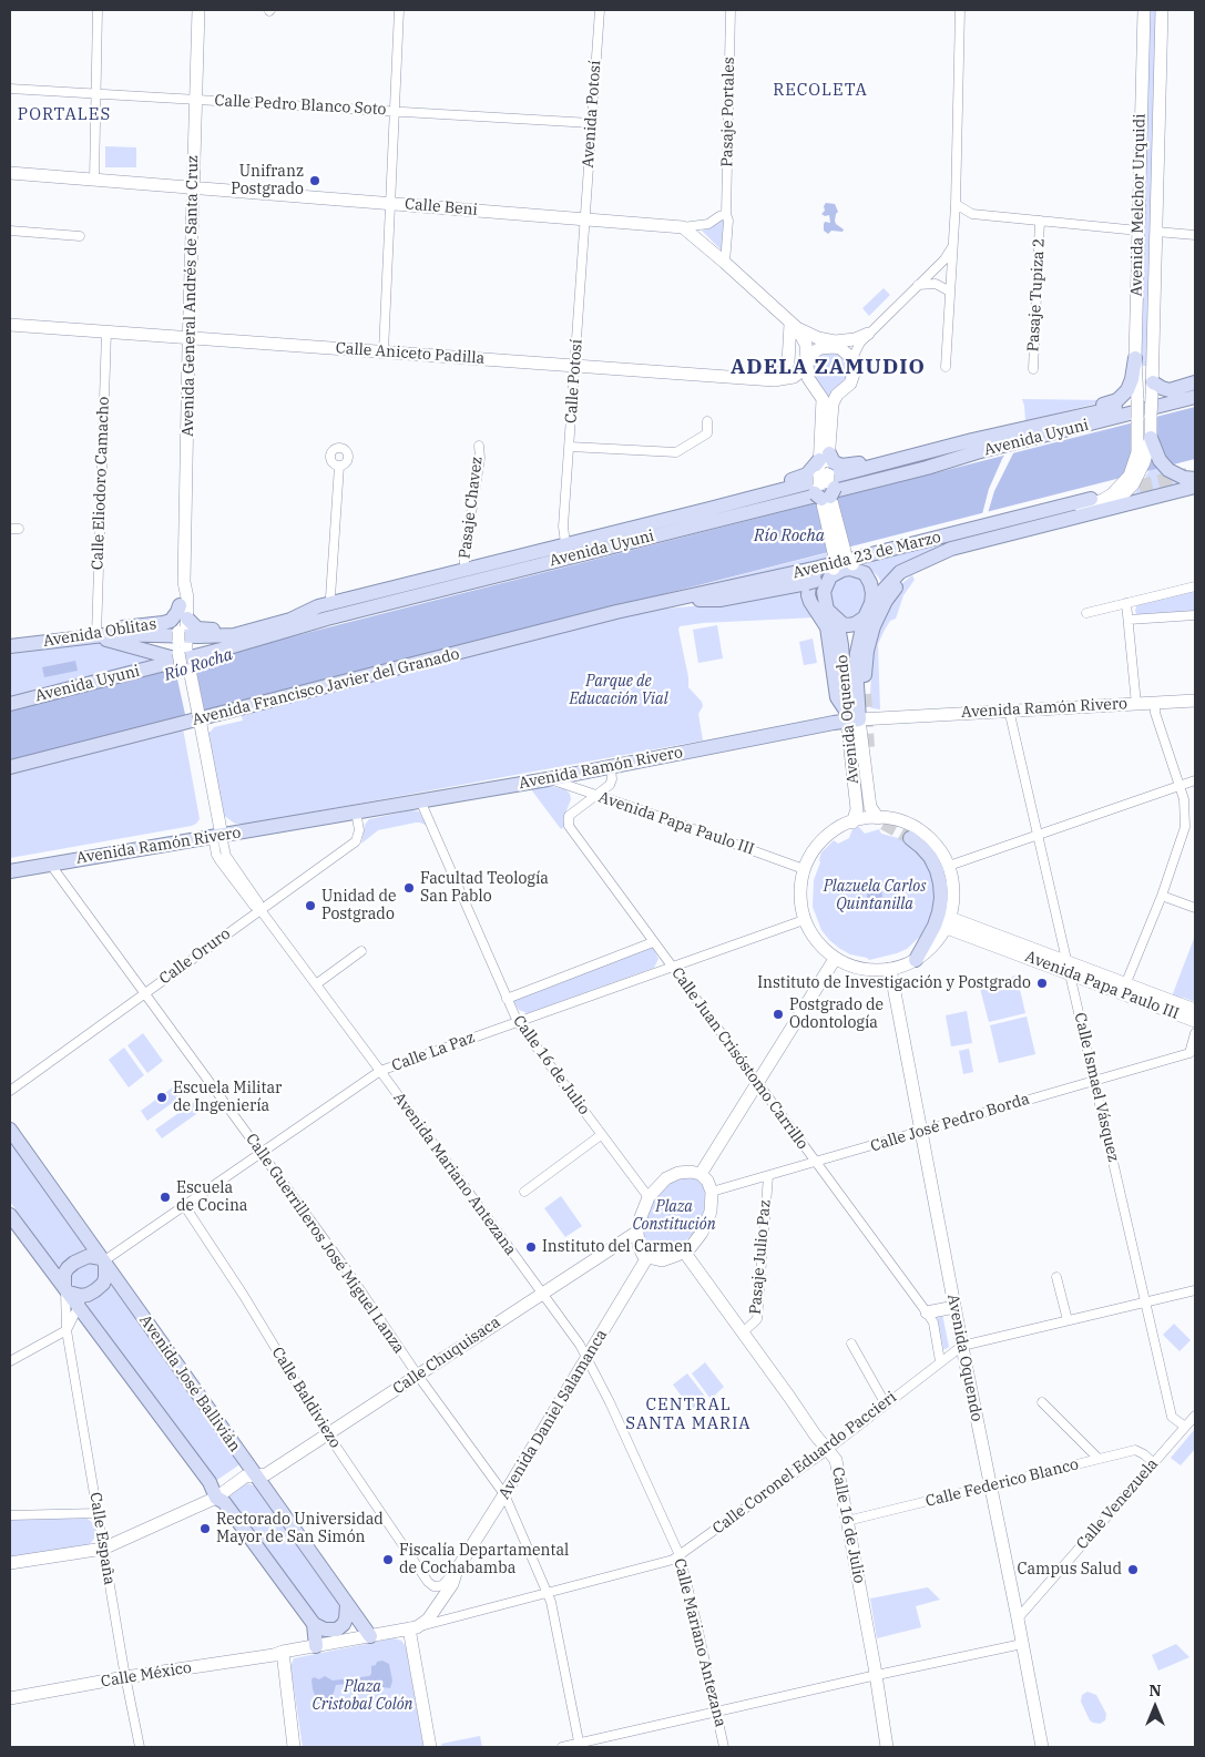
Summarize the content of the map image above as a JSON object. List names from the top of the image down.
{
  "streets": {
    "main road": [
      "Avenida Melchor Urquidi",
      "Calle Beni",
      "Avenida General Andrés de Santa Cruz",
      "Calle Aniceto Padilla",
      "Avenida Uyuni",
      "Avenida 23 de Marzo",
      "Avenida Oblitas",
      "Avenida Francisco Javier del Granado",
      "Avenida Ramón Rivero",
      "Avenida Oquendo",
      "Avenida Papa Paulo III",
      "Calle La Paz",
      "Calle 16 de Julio",
      "Avenida Mariano Antezana",
      "Calle Chuquisaca",
      "Avenida José Ballivián",
      "Avenida Daniel Salamanca",
      "Calle México"
    ],
    "street": [
      "Calle Pedro Blanco Soto",
      "Pasaje Portales",
      "Avenida Potosí",
      "Pasaje Tupiza 2",
      "Calle Potosí",
      "Calle Eliodoro Camacho",
      "Pasaje Chavez",
      "Calle Oruro",
      "Calle Juan Crisóstomo Carrillo",
      "Calle Ismael Vásquez",
      "Calle José Pedro Borda",
      "Calle Guerrilleros José Miguel Lanza",
      "Pasaje Julio Paz",
      "Calle Baldiviezo",
      "Calle Coronel Eduardo Paccieri",
      "Calle Federico Blanco",
      "Calle Venezuela",
      "Calle España",
      "Calle Mariano Antezana"
    ]
  },
  "crossings": [
    ["Calle Pedro Blanco Soto", "Avenida Potosí"],
    ["Calle Pedro Blanco Soto", "Avenida General Andrés de Santa Cruz"],
    ["Avenida Potosí", "Calle Beni"],
    ["Avenida Potosí", "Calle Potosí"],
    ["Calle Beni", "Avenida General Andrés de Santa Cruz"],
    ["Calle Beni", "Calle Potosí"],
    ["Avenida General Andrés de Santa Cruz", "Calle Aniceto Padilla"],
    ["Avenida General Andrés de Santa Cruz", "Avenida Uyuni"],
    ["Avenida General Andrés de Santa Cruz", "Avenida Oblitas"],
    ["Avenida General Andrés de Santa Cruz", "Avenida Mariano Antezana"],
    ["Calle Aniceto Padilla", "Calle Potosí"],
    ["Calle Aniceto Padilla", "Calle Eliodoro Camacho"],
    ["Calle Potosí", "Avenida Uyuni"],
    ["Avenida Uyuni", "Calle Eliodoro Camacho"],
    ["Avenida Uyuni", "Pasaje Chavez"],
    ["Avenida Uyuni", "Avenida Oblitas"],
    ["Avenida Uyuni", "Avenida Mariano Antezana"],
    ["Calle Eliodoro Camacho", "Avenida Oblitas"],
    ["Avenida 23 de Marzo", "Avenida Francisco Javier del Granado"],
    ["Avenida 23 de Marzo", "Avenida Oquendo"],
    ["Avenida Francisco Javier del Granado", "Avenida Oquendo"],
    ["Avenida Ramón Rivero", "Avenida Oquendo"],
    ["Avenida Ramón Rivero", "Avenida Papa Paulo III"],
    ["Avenida Ramón Rivero", "Calle Oruro"],
    ["Avenida Ramón Rivero", "Calle Juan Crisóstomo Carrillo"],
    ["Avenida Ramón Rivero", "Calle 16 de Julio"],
    ["Avenida Ramón Rivero", "Calle Ismael Vásquez"],
    ["Avenida Ramón Rivero", "Avenida Mariano Antezana"],
    ["Avenida Ramón Rivero", "Calle Guerrilleros José Miguel Lanza"],
    ["Avenida Oquendo", "Avenida Papa Paulo III"],
    ["Avenida Oquendo", "Calle La Paz"],
    ["Avenida Oquendo", "Calle José Pedro Borda"],
    ["Avenida Oquendo", "Calle Coronel Eduardo Paccieri"],
    ["Avenida Oquendo", "Calle Federico Blanco"],
    ["Avenida Oquendo", "Calle Venezuela"],
    ["Avenida Papa Paulo III", "Calle La Paz"],
    ["Avenida Papa Paulo III", "Calle Juan Crisóstomo Carrillo"],
    ["Avenida Papa Paulo III", "Calle Ismael Vásquez"],
    ["Calle Oruro", "Avenida Mariano Antezana"],
    ["Calle Oruro", "Calle Guerrilleros José Miguel Lanza"],
    ["Calle La Paz", "Calle Juan Crisóstomo Carrillo"],
    ["Calle La Paz", "Calle 16 de Julio"],
    ["Calle La Paz", "Avenida Mariano Antezana"],
    ["Calle La Paz", "Calle Guerrilleros José Miguel Lanza"],
    ["Calle La Paz", "Avenida José Ballivián"],
    ["Calle La Paz", "Calle Baldiviezo"],
    ["Calle La Paz", "Calle España"],
    ["Calle Juan Crisóstomo Carrillo", "Calle José Pedro Borda"],
    ["Calle Juan Crisóstomo Carrillo", "Calle Coronel Eduardo Paccieri"],
    ["Calle 16 de Julio", "Calle José Pedro Borda"],
    ["Calle 16 de Julio", "Pasaje Julio Paz"],
    ["Calle 16 de Julio", "Calle Chuquisaca"],
    ["Calle 16 de Julio", "Avenida Daniel Salamanca"],
    ["Calle 16 de Julio", "Calle Coronel Eduardo Paccieri"],
    ["Calle 16 de Julio", "Calle Federico Blanco"],
    ["Calle Ismael Vásquez", "Calle José Pedro Borda"],
    ["Calle Ismael Vásquez", "Calle Coronel Eduardo Paccieri"],
    ["Calle Ismael Vásquez", "Calle Venezuela"],
    ["Calle José Pedro Borda", "Pasaje Julio Paz"],
    ["Calle José Pedro Borda", "Calle Chuquisaca"],
    ["Calle José Pedro Borda", "Avenida Daniel Salamanca"],
    ["Avenida Mariano Antezana", "Calle Chuquisaca"],
    ["Avenida Mariano Antezana", "Avenida Daniel Salamanca"],
    ["Avenida Mariano Antezana", "Calle Mariano Antezana"],
    ["Calle Guerrilleros José Miguel Lanza", "Calle Chuquisaca"],
    ["Calle Guerrilleros José Miguel Lanza", "Avenida Daniel Salamanca"],
    ["Calle Guerrilleros José Miguel Lanza", "Calle Coronel Eduardo Paccieri"],
    ["Calle Chuquisaca", "Avenida José Ballivián"],
    ["Calle Chuquisaca", "Calle Baldiviezo"],
    ["Calle Chuquisaca", "Avenida Daniel Salamanca"],
    ["Calle Chuquisaca", "Calle España"],
    ["Calle Baldiviezo", "Avenida Daniel Salamanca"],
    ["Avenida Daniel Salamanca", "Calle Coronel Eduardo Paccieri"],
    ["Avenida Daniel Salamanca", "Calle Mariano Antezana"],
    ["Calle Coronel Eduardo Paccieri", "Calle Mariano Antezana"],
    ["Calle Federico Blanco", "Calle Venezuela"],
    ["Calle España", "Calle México"]
  ],
  "districts": [
    "RECOLETA",
    "PORTALES",
    "ADELA ZAMUDIO",
    "CENTRAL SANTA MARIA"
  ],
  "water": ["Río Rocha"],
  "parks": [
    "Parque de Educación Vial",
    "Plazuela Carlos Quintanilla",
    "Plaza Constitución",
    "Plaza Cristobal Colón"
  ],
  "places": [
    "Unifranz Postgrado",
    "Facultad Teología San Pablo",
    "Unidad de Postgrado",
    "Instituto de Investigación y Postgrado",
    "Postgrado de Odontología",
    "Escuela Militar de Ingeniería",
    "Escuela de Cocina",
    "Instituto del Carmen",
    "Rectorado Universidad Mayor de San Simón",
    "Fiscalía Departamental de Cochabamba",
    "Campus Salud"
  ],
  "north": "top"
}
